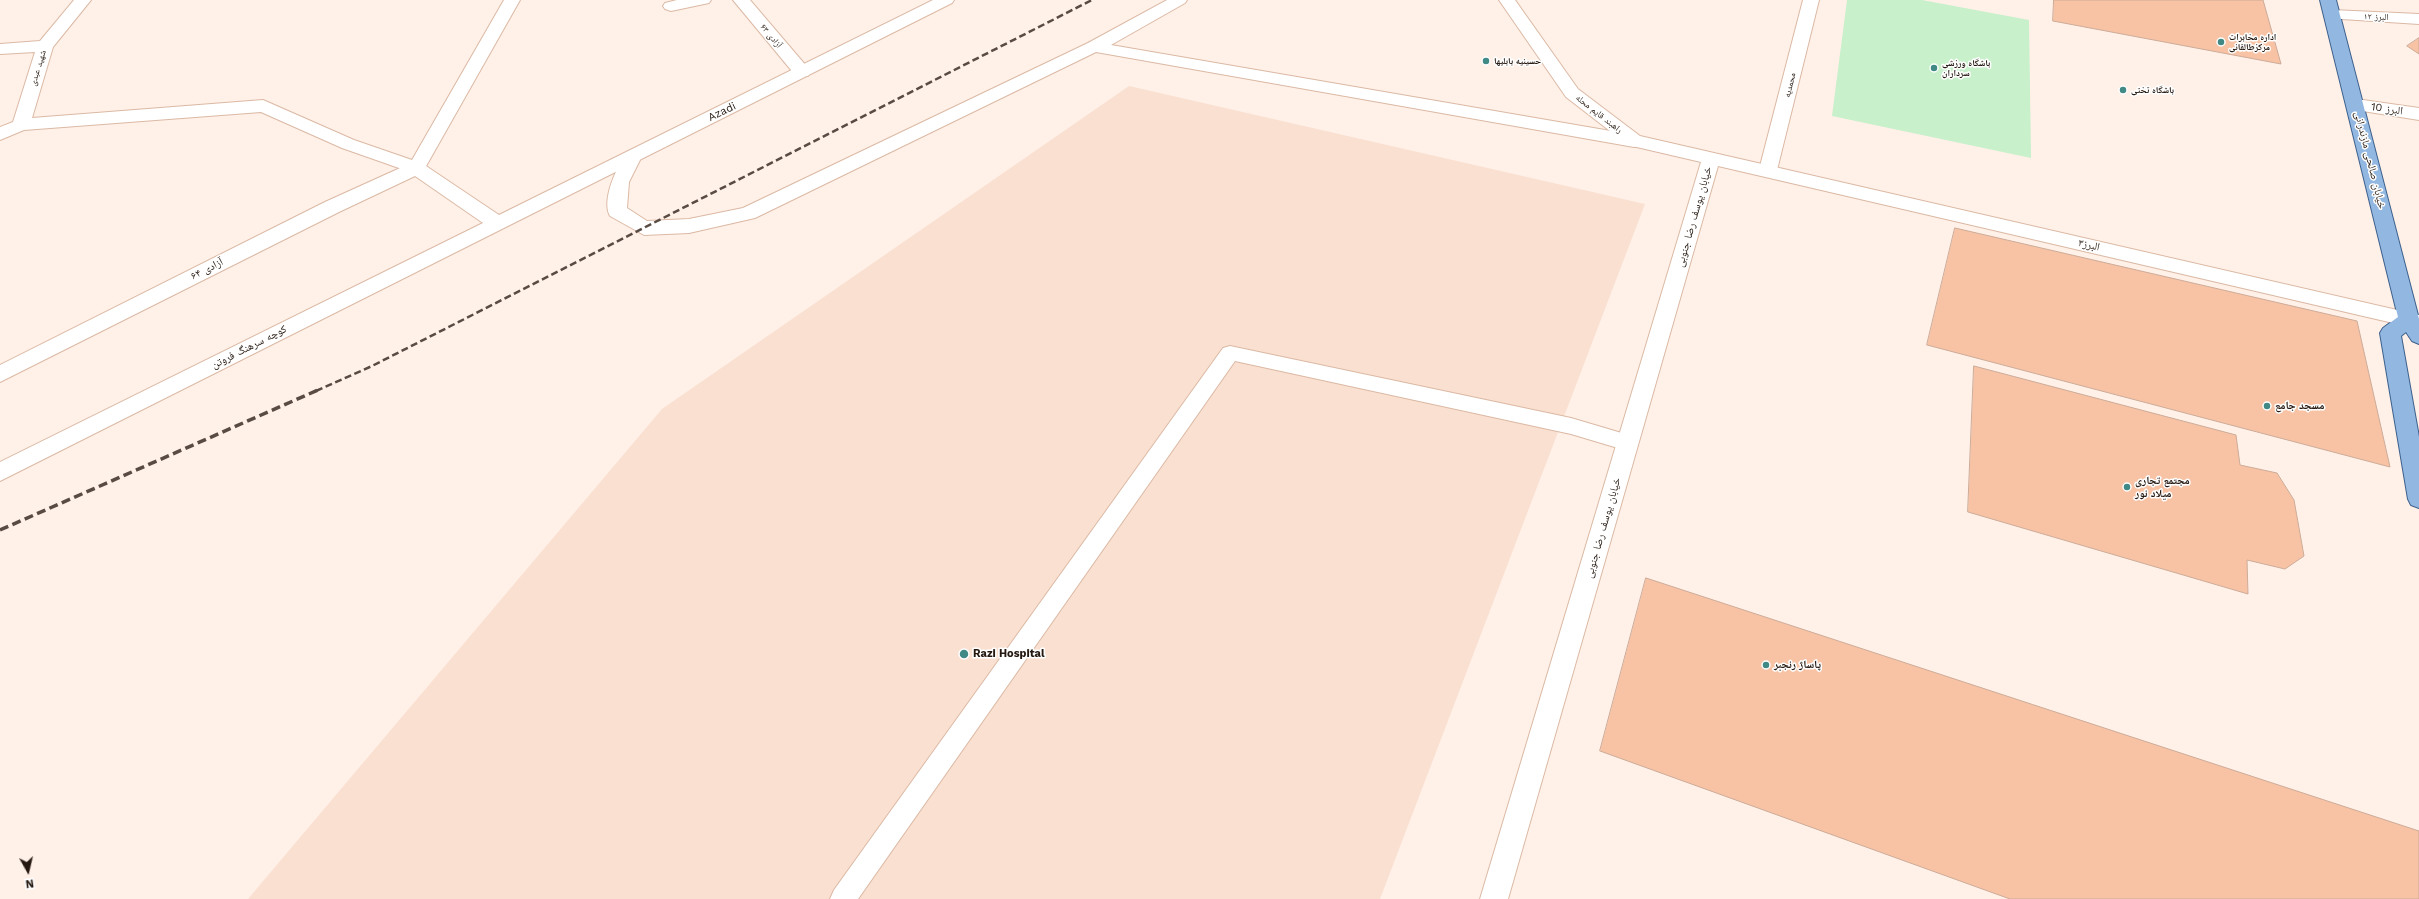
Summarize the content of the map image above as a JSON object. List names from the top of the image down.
{
  "streets": {
    "main road": [
      "البرز ۱۲",
      "آزادی ۶۳",
      "شهید عبدی",
      "محمدیه",
      "البرز 10",
      "Azadi",
      "راهبند قایم محله",
      "خیابان صالحی مازندرانی",
      "خیابان یوسف رضا جنوبی",
      "البرز۳",
      "آزادی ۶۴",
      "کوچه سرهنگ فروتن"
    ]
  },
  "crossings": [
    ["البرز ۱۲", "خیابان صالحی مازندرانی"],
    ["آزادی ۶۳", "Azadi"],
    ["محمدیه", "راهبند قایم محله"],
    ["محمدیه", "البرز۳"],
    ["البرز 10", "خیابان صالحی مازندرانی"],
    ["Azadi", "کوچه سرهنگ فروتن"],
    ["راهبند قایم محله", "خیابان یوسف رضا جنوبی"],
    ["راهبند قایم محله", "البرز۳"],
    ["خیابان صالحی مازندرانی", "البرز۳"]
  ],
  "places": [
    "اداره مخابرات مرکزطالقانی",
    "حسینیه بابلیها",
    "باشگاه ورزشی سرداران",
    "باشگاه تختی",
    "مسجد جامع",
    "مجتمع تجاری میلاد نور",
    "Razi Hospital",
    "پاساژ رنجبر"
  ],
  "north": "bottom"
}
